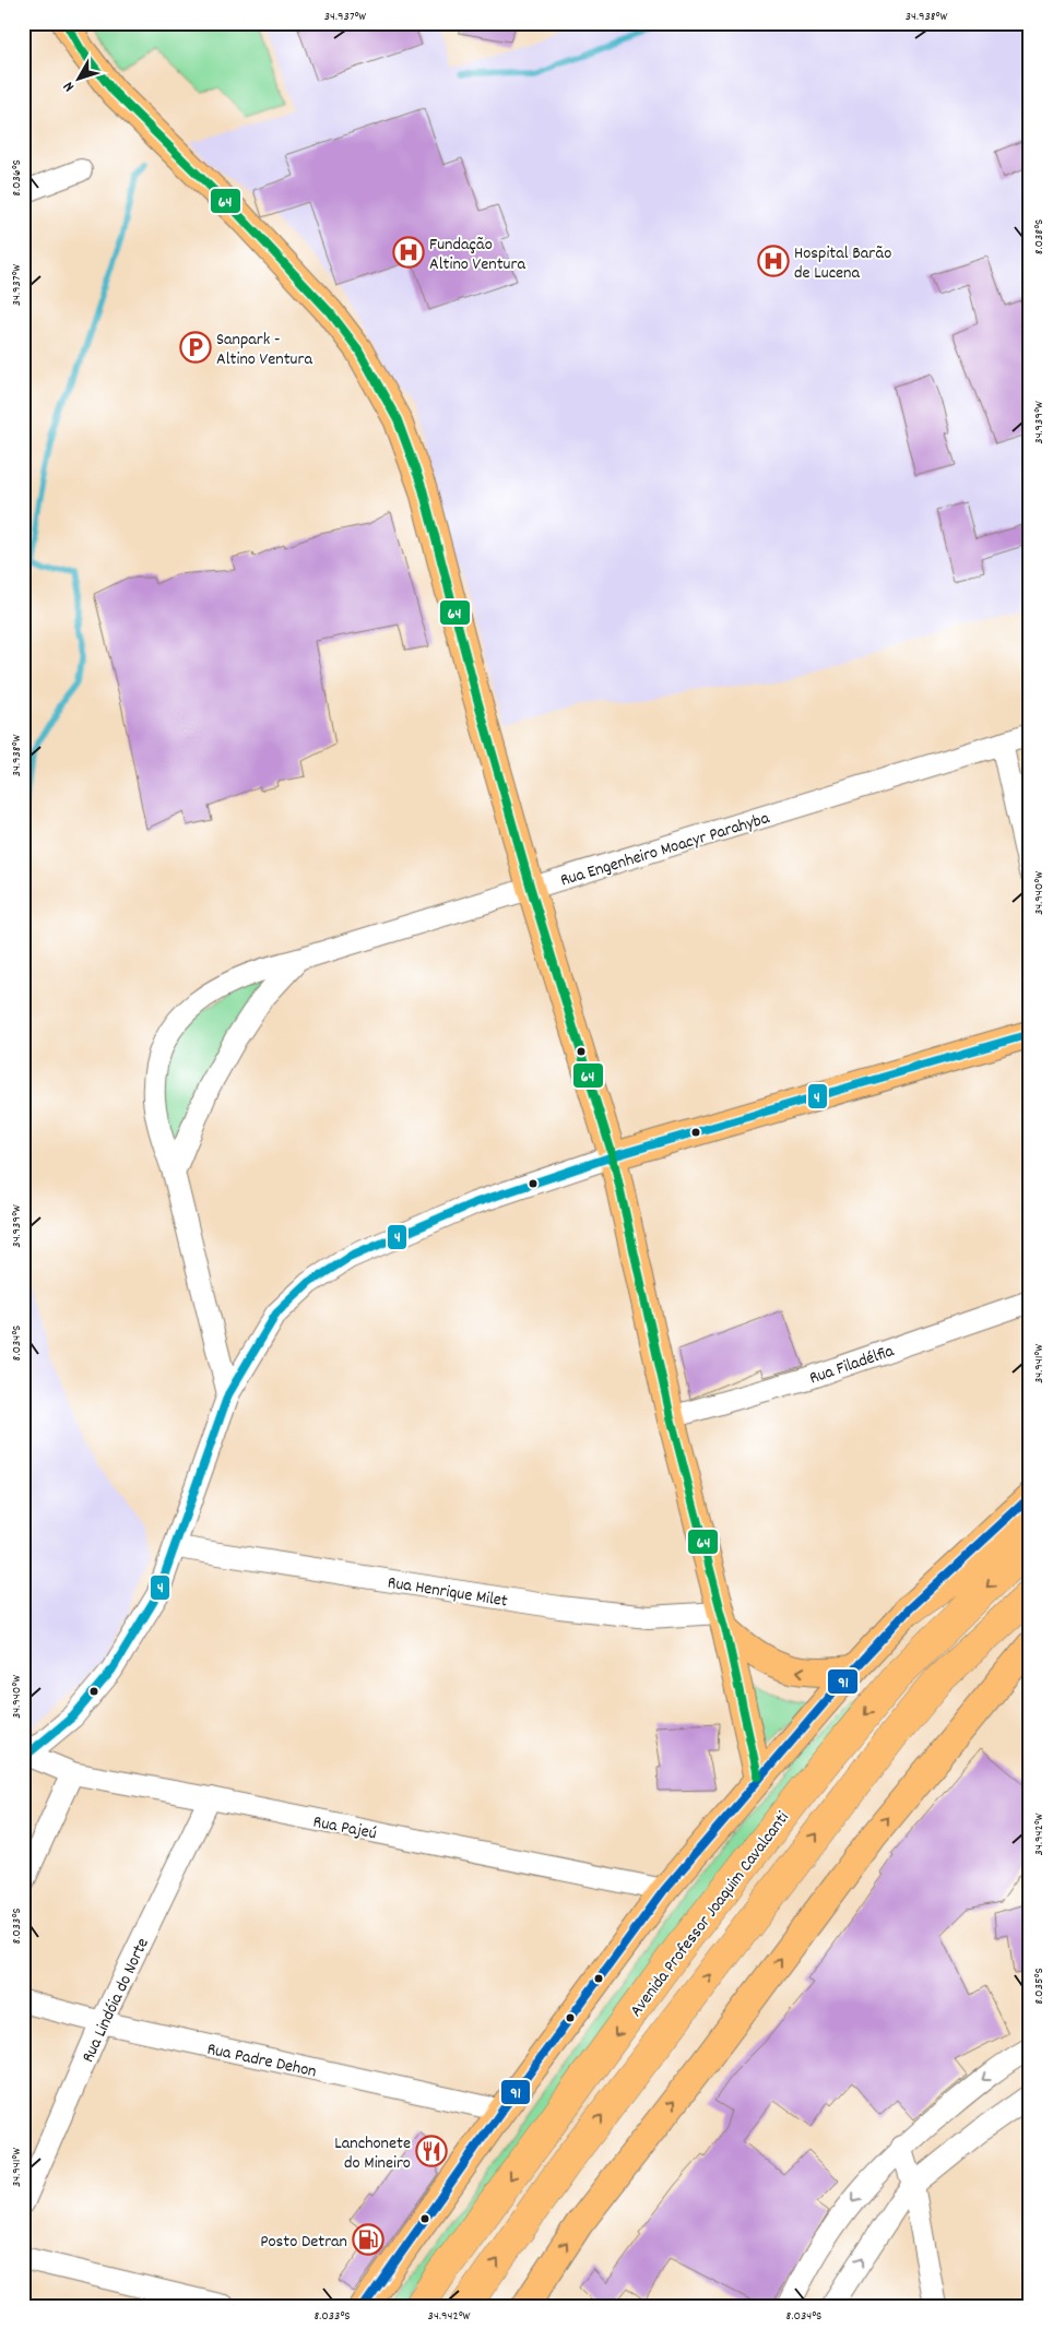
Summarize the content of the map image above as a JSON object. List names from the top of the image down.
{
  "streets": {
    "highway": ["Avenida Professor Joaquim Cavalcanti"],
    "street": [
      "Rua Engenheiro Moacyr Parahyba",
      "Rua Filadélfia",
      "Rua Henrique Milet",
      "Rua Pajeú",
      "Rua Lindóia do Norte",
      "Rua Padre Dehon"
    ]
  },
  "crossings": [
    ["Rua Pajeú", "Rua Lindóia do Norte"],
    ["Rua Lindóia do Norte", "Rua Padre Dehon"]
  ],
  "places": {
    "hospital": ["Fundação Altino Ventura", "Hospital Barão de Lucena"],
    "parking": ["Sanpark - Altino Ventura"],
    "restaurant": ["Lanchonete do Mineiro"],
    "fuel station": ["Posto Detran"]
  },
  "lines": ["transit line 64", "transit line 4", "transit line 91"],
  "north": "bottom left",
  "coordinates": [
    "34.937°W",
    "34.938°W",
    "8.036°S",
    "8.038°S",
    "34.939°W",
    "34.940°W",
    "8.034°S",
    "34.941°W",
    "34.942°W",
    "8.033°S",
    "8.035°S"
  ]
}
